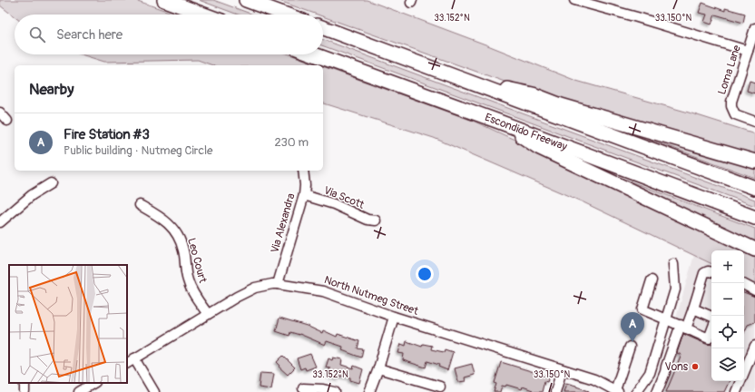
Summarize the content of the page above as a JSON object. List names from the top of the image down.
{
  "streets": {
    "highway": ["Escondido Freeway"],
    "street": [
      "Loma Lane",
      "Via Scott",
      "Via Alexandra",
      "Leo Court",
      "North Nutmeg Street"
    ]
  },
  "crossings": [
    ["Via Scott", "Via Alexandra"],
    ["Via Alexandra", "North Nutmeg Street"],
    ["Leo Court", "North Nutmeg Street"]
  ],
  "places": ["Vons"],
  "page": {
    "search": "Search here",
    "heading": "Nearby",
    "list": [
      {
        "mark": "A",
        "name": "Fire Station #3",
        "note": "Public building · Nutmeg Circle",
        "value": "230 m"
      }
    ],
    "map_buttons": ["+", "−"],
    "pins": "A"
  },
  "coordinates": ["33.152°N", "33.150°N"]
}
